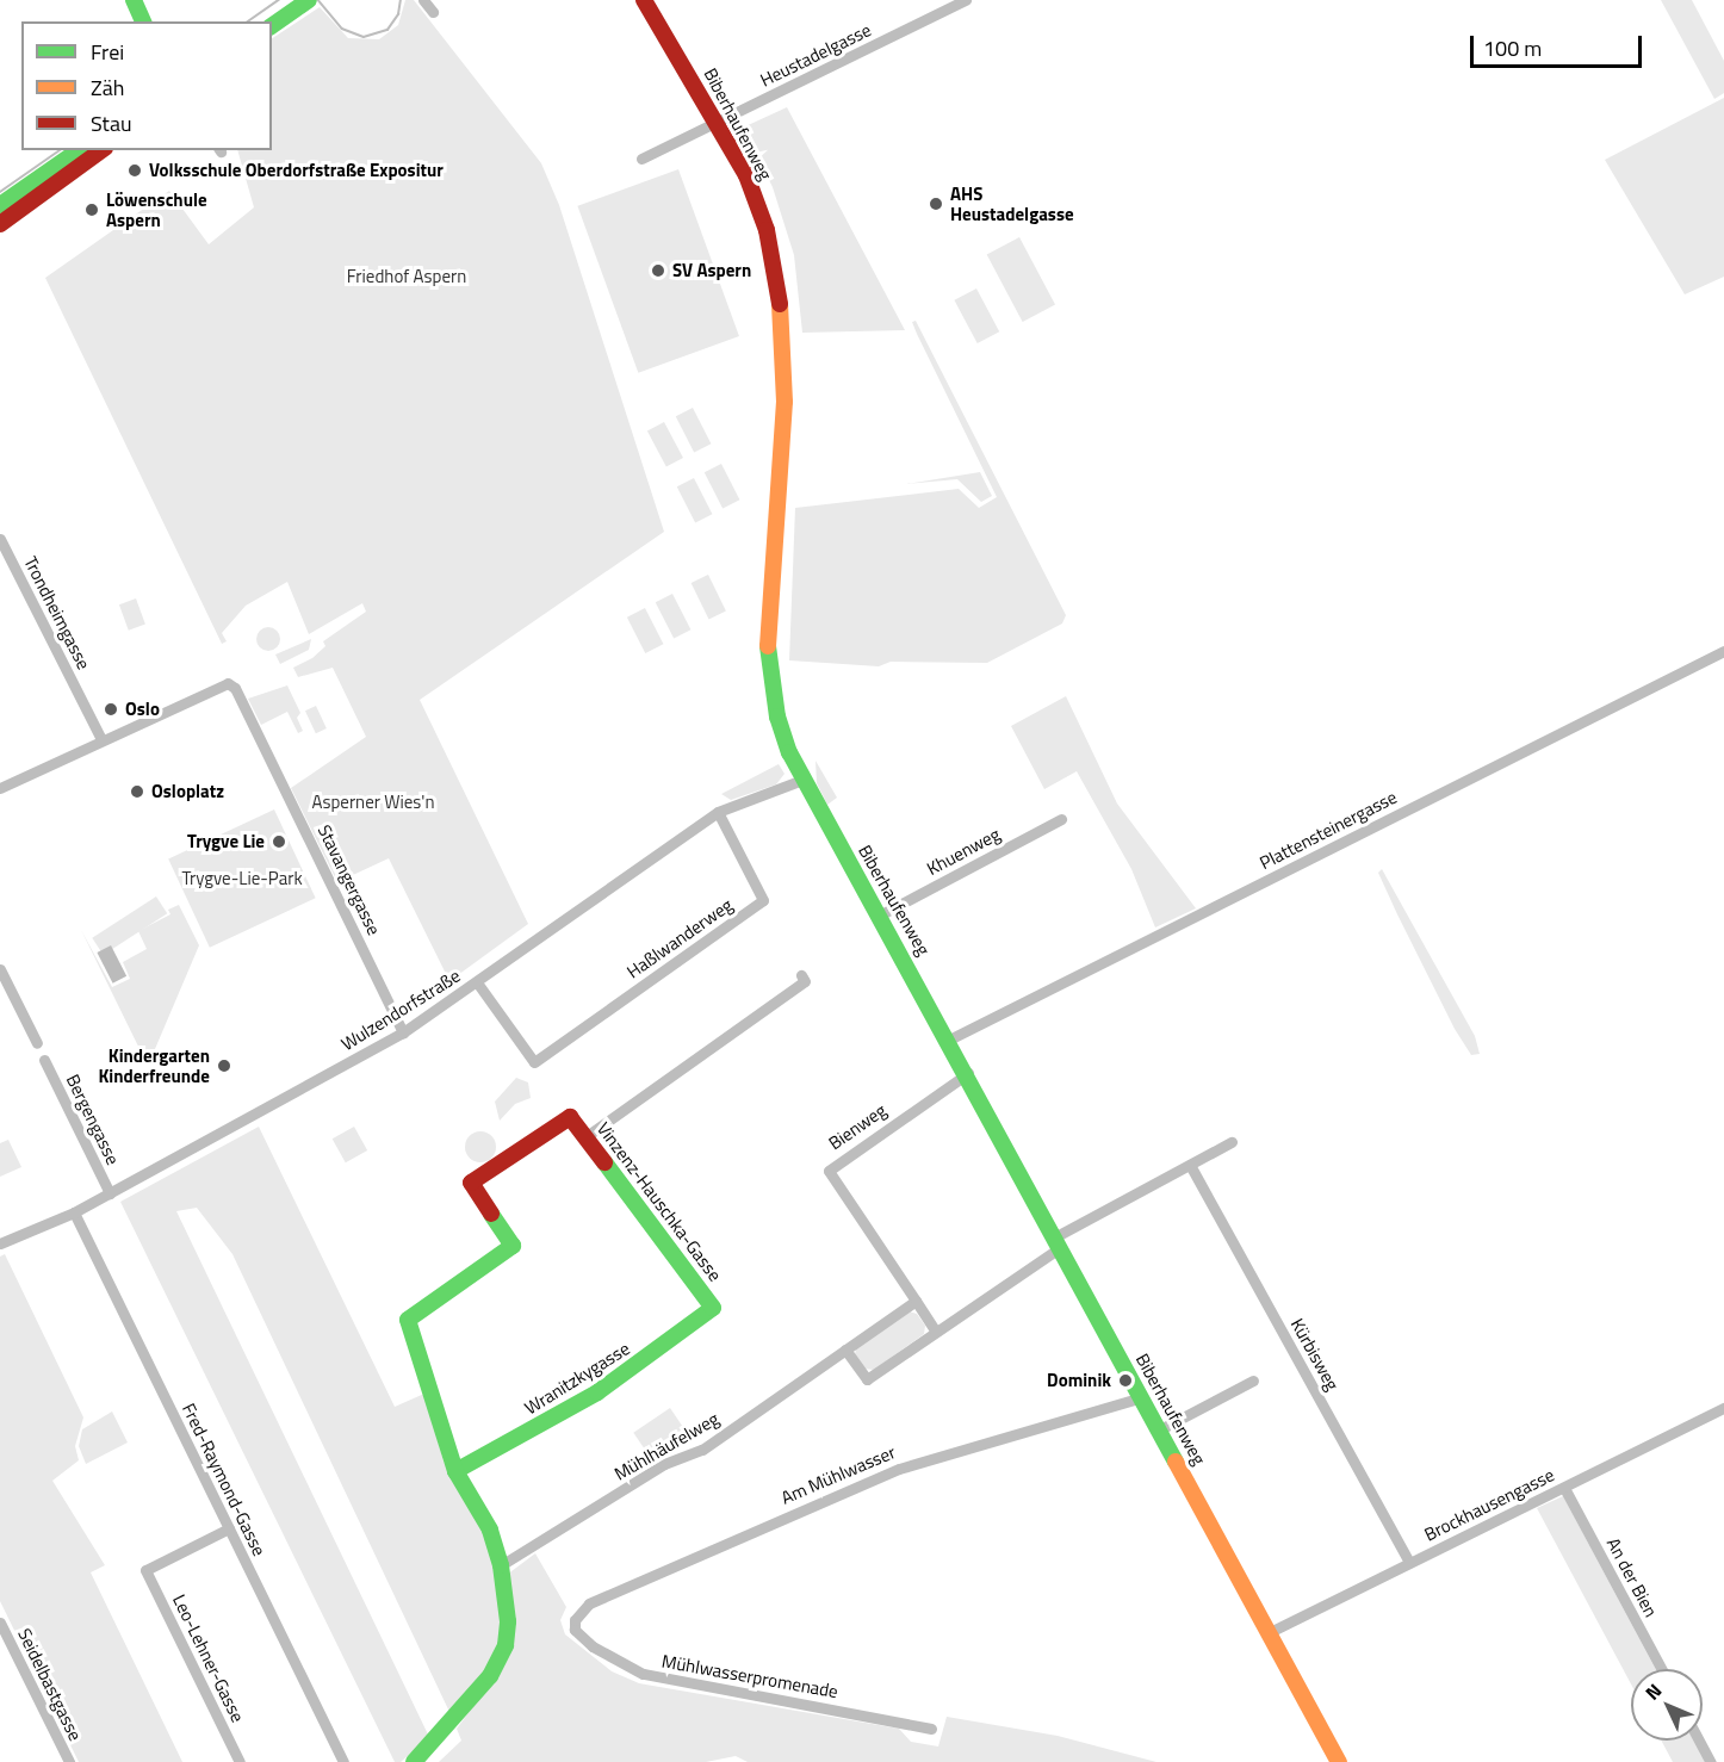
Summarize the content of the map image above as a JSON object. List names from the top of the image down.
{
  "streets": {
    "main road": ["Biberhaufenweg", "Vinzenz-Hauschka-Gasse", "Wranitzkygasse"],
    "street": [
      "Heustadelgasse",
      "Trondheimgasse",
      "Plattensteinergasse",
      "Khuenweg",
      "Stavangergasse",
      "Haßlwanderweg",
      "Wulzendorfstraße",
      "Bergengasse",
      "Bienweg",
      "Kürbisweg",
      "Mühlhäufelweg",
      "Am Mühlwasser",
      "Fred-Raymond-Gasse",
      "Brockhausengasse",
      "An der Bien",
      "Leo-Lehner-Gasse",
      "Mühlwasserpromenade",
      "Seidelbastgasse"
    ]
  },
  "crossings": [
    ["Heustadelgasse", "Biberhaufenweg"],
    ["Biberhaufenweg", "Plattensteinergasse"],
    ["Biberhaufenweg", "Khuenweg"],
    ["Biberhaufenweg", "Wulzendorfstraße"],
    ["Biberhaufenweg", "Bienweg"],
    ["Biberhaufenweg", "Am Mühlwasser"],
    ["Biberhaufenweg", "Brockhausengasse"],
    ["Trondheimgasse", "Stavangergasse"],
    ["Stavangergasse", "Wulzendorfstraße"],
    ["Haßlwanderweg", "Wulzendorfstraße"],
    ["Wulzendorfstraße", "Bergengasse"],
    ["Wulzendorfstraße", "Fred-Raymond-Gasse"],
    ["Bienweg", "Mühlhäufelweg"],
    ["Vinzenz-Hauschka-Gasse", "Wranitzkygasse"],
    ["Kürbisweg", "Brockhausengasse"],
    ["Am Mühlwasser", "Mühlwasserpromenade"],
    ["Fred-Raymond-Gasse", "Leo-Lehner-Gasse"],
    ["Brockhausengasse", "An der Bien"]
  ],
  "parks": ["Friedhof Aspern", "Asperner Wies'n", "Trygve-Lie-Park"],
  "places": [
    "Volksschule Oberdorfstraße Expositur",
    "AHS Heustadelgasse",
    "Löwenschule Aspern",
    "SV Aspern",
    "Oslo",
    "Osloplatz",
    "Trygve Lie",
    "Kindergarten Kinderfreunde",
    "Dominik"
  ],
  "legend": ["Frei", "Zäh", "Stau"],
  "scale_bar": "100 m",
  "north": "top left"
}
